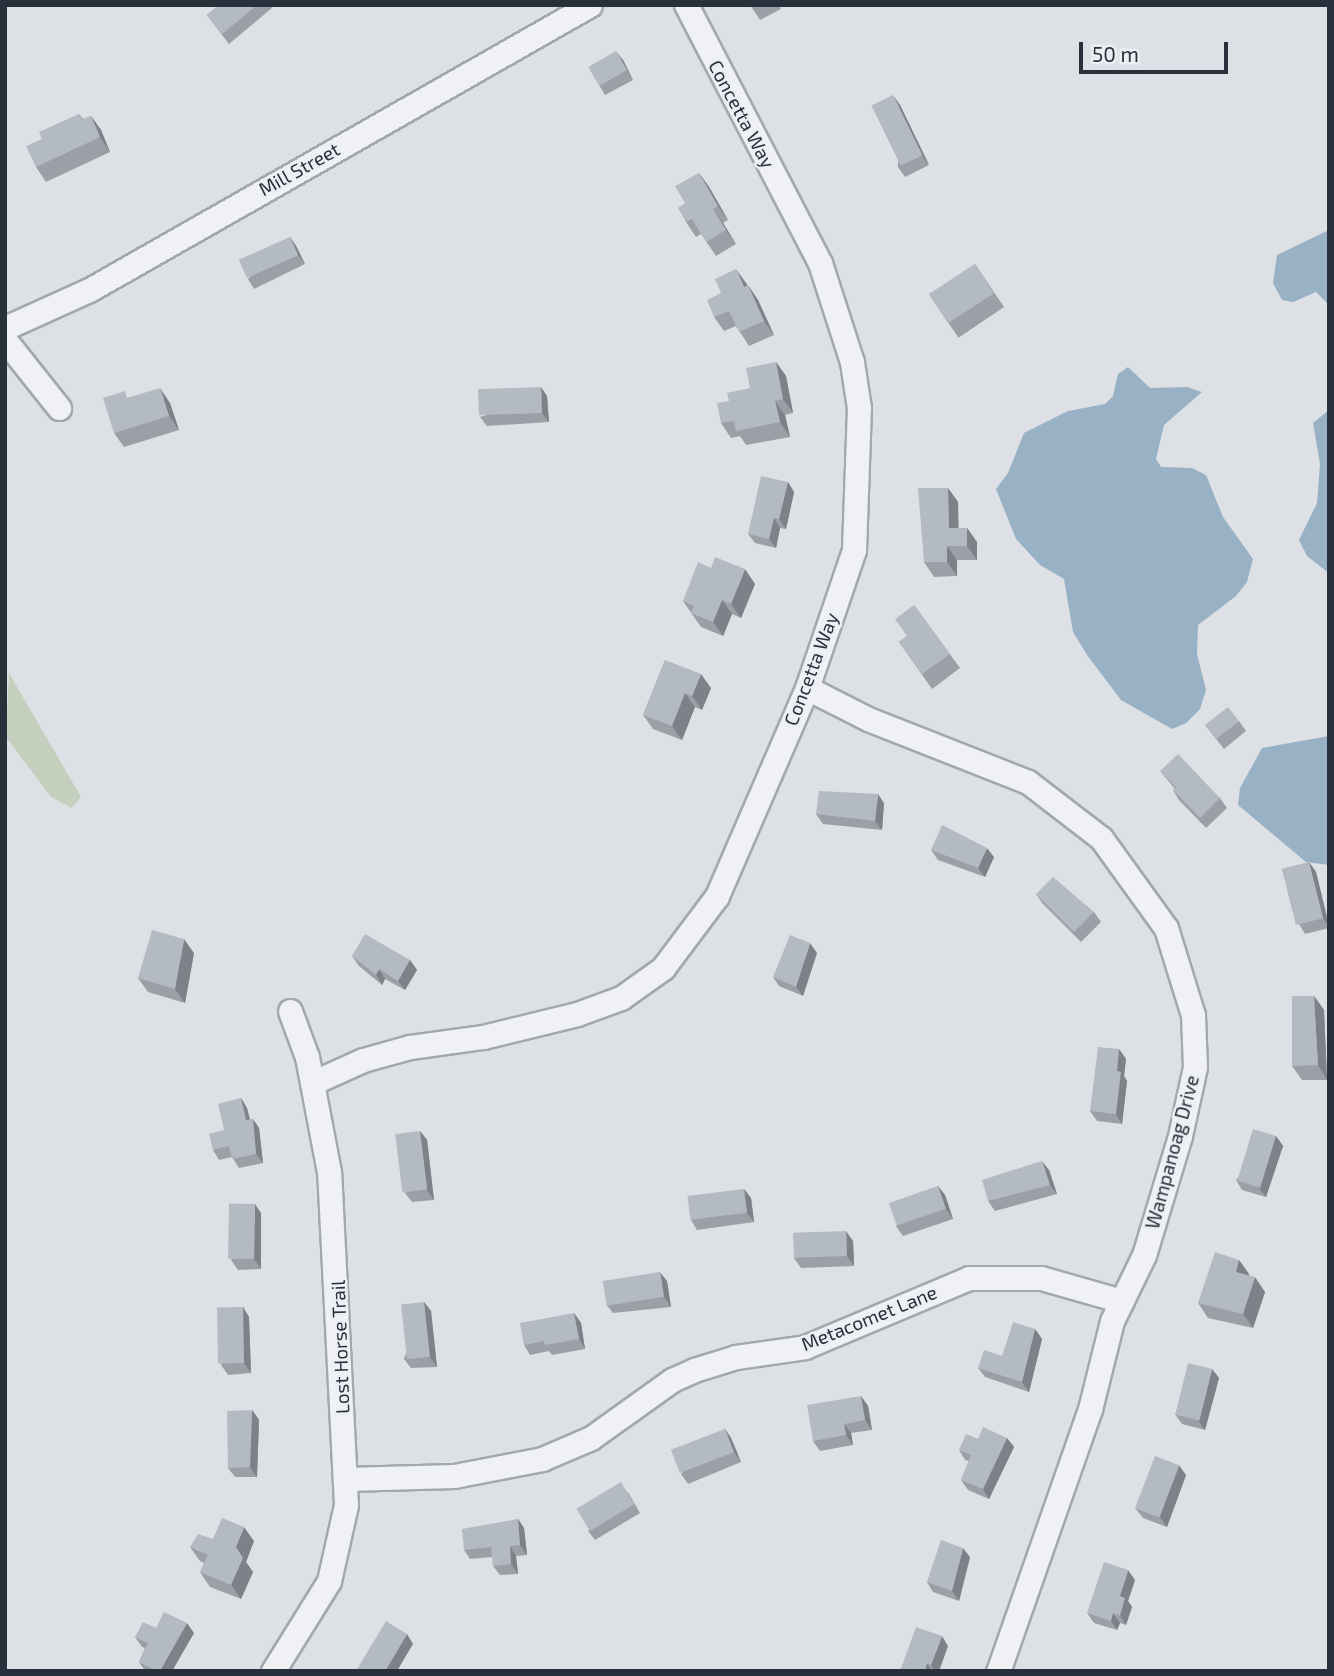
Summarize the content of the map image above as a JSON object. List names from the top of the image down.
{
  "streets": {
    "street": [
      "Concetta Way",
      "Mill Street",
      "Wampanoag Drive",
      "Metacomet Lane",
      "Lost Horse Trail"
    ]
  },
  "crossings": [
    ["Concetta Way", "Wampanoag Drive"],
    ["Concetta Way", "Lost Horse Trail"],
    ["Wampanoag Drive", "Metacomet Lane"],
    ["Metacomet Lane", "Lost Horse Trail"]
  ],
  "scale_bar": "50 m"
}
